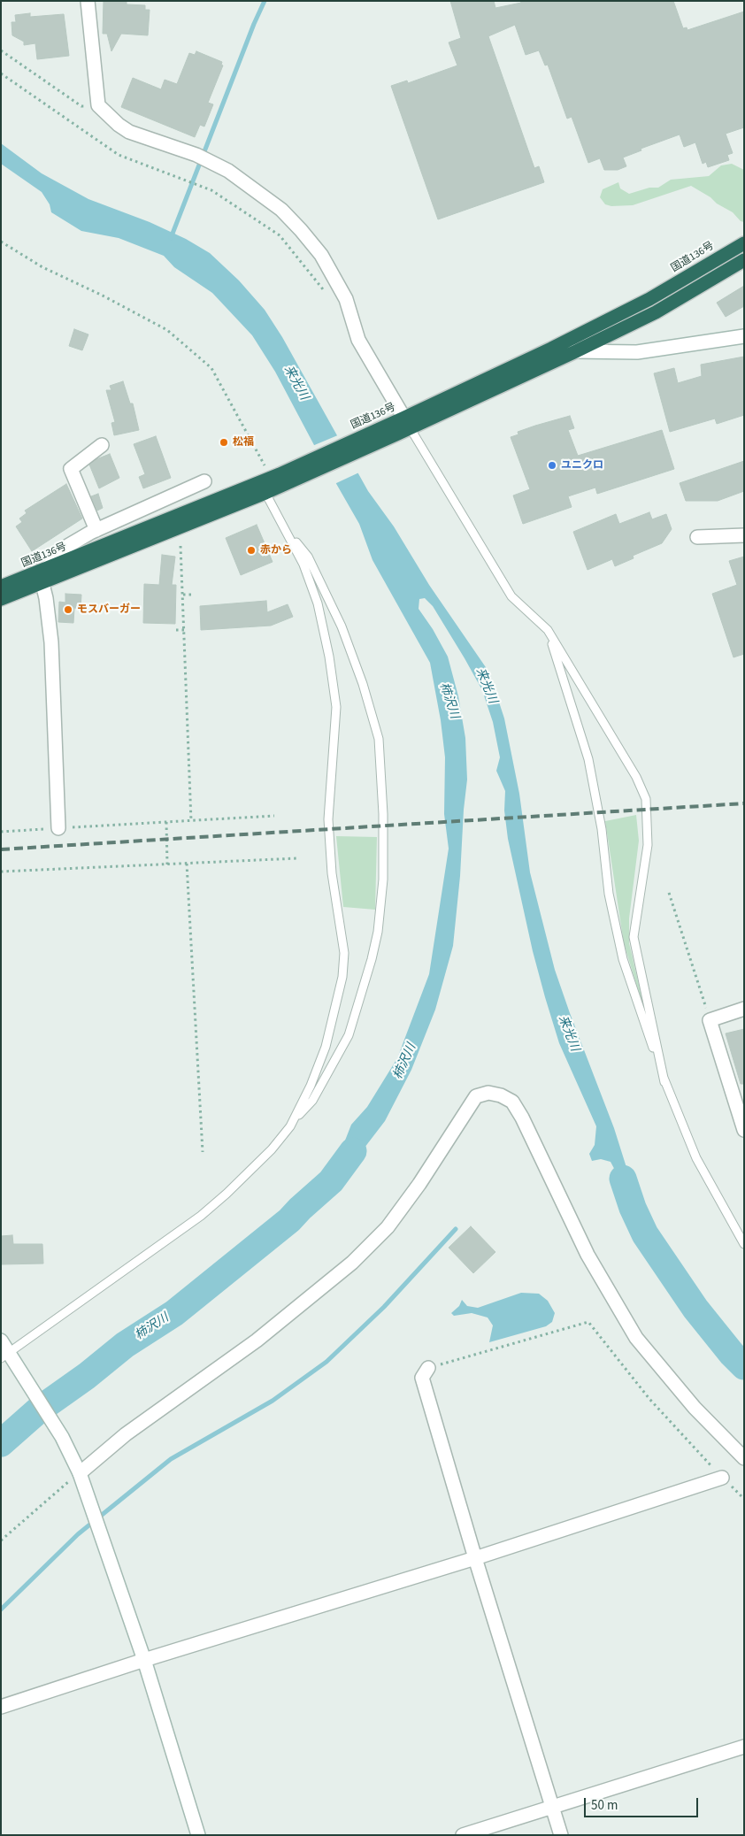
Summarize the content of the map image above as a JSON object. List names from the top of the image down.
{
  "streets": {
    "highway": ["国道136号"]
  },
  "water": ["来光川", "柿沢川"],
  "places": [
    "松福",
    "ユニクロ",
    "赤から",
    "モスバーガー"
  ],
  "scale_bar": "50 m"
}
